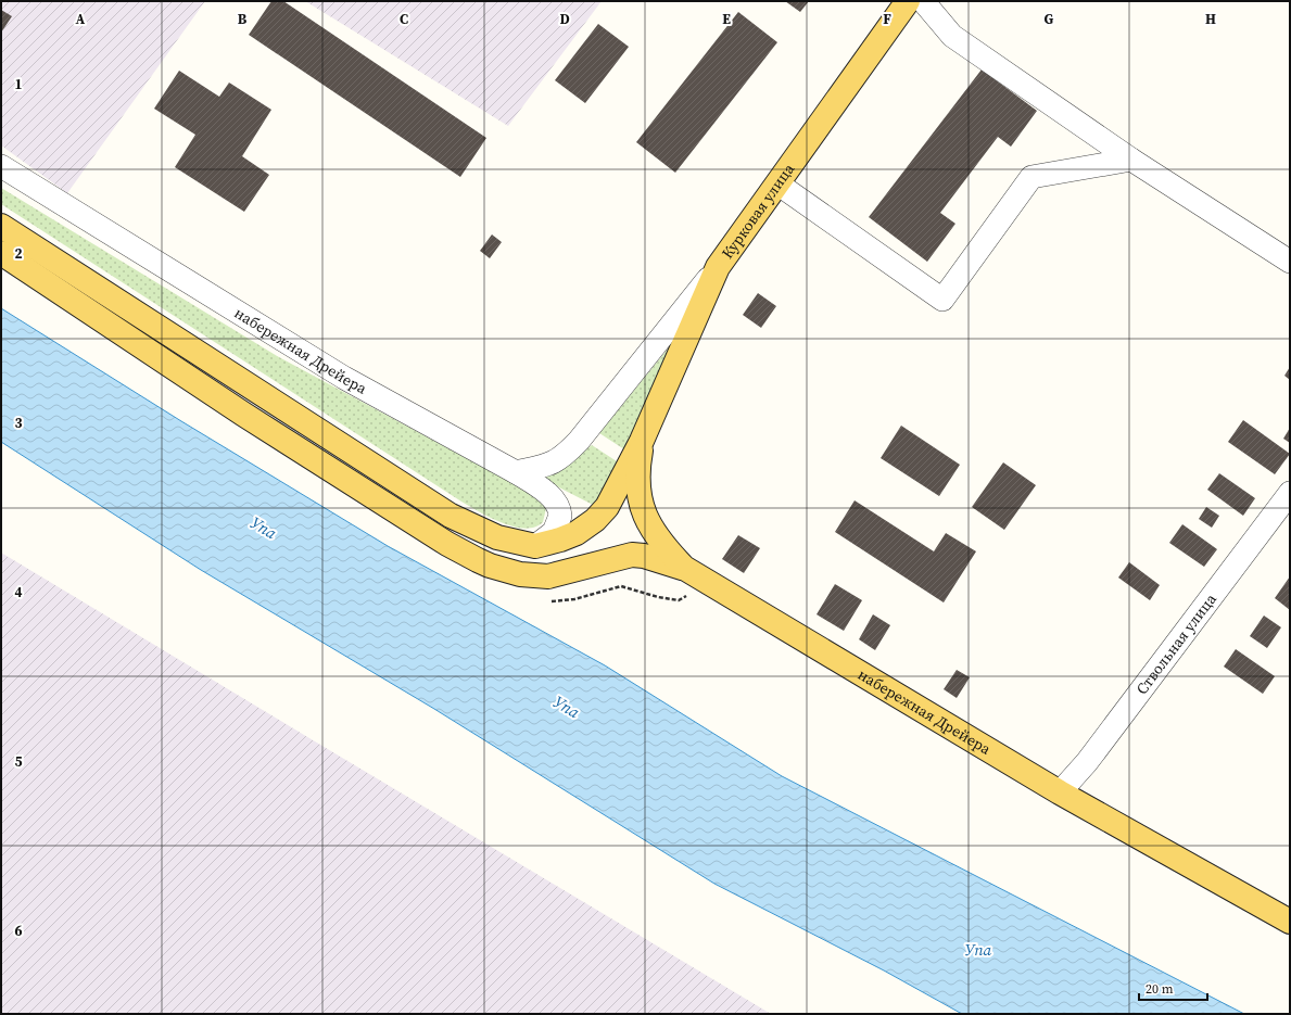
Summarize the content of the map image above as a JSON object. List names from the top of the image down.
{
  "streets": {
    "main road": ["Курковая улица", "набережная Дрейера"],
    "street": ["Ствольная улица"]
  },
  "crossings": [
    ["Курковая улица", "набережная Дрейера"],
    ["набережная Дрейера", "Ствольная улица"]
  ],
  "water": ["Упа"],
  "scale_bar": "20 m",
  "grid": {
    "columns": [
      "A",
      "B",
      "C",
      "D",
      "E",
      "F",
      "G",
      "H"
    ],
    "rows": [
      "1",
      "2",
      "3",
      "4",
      "5",
      "6"
    ]
  }
}
